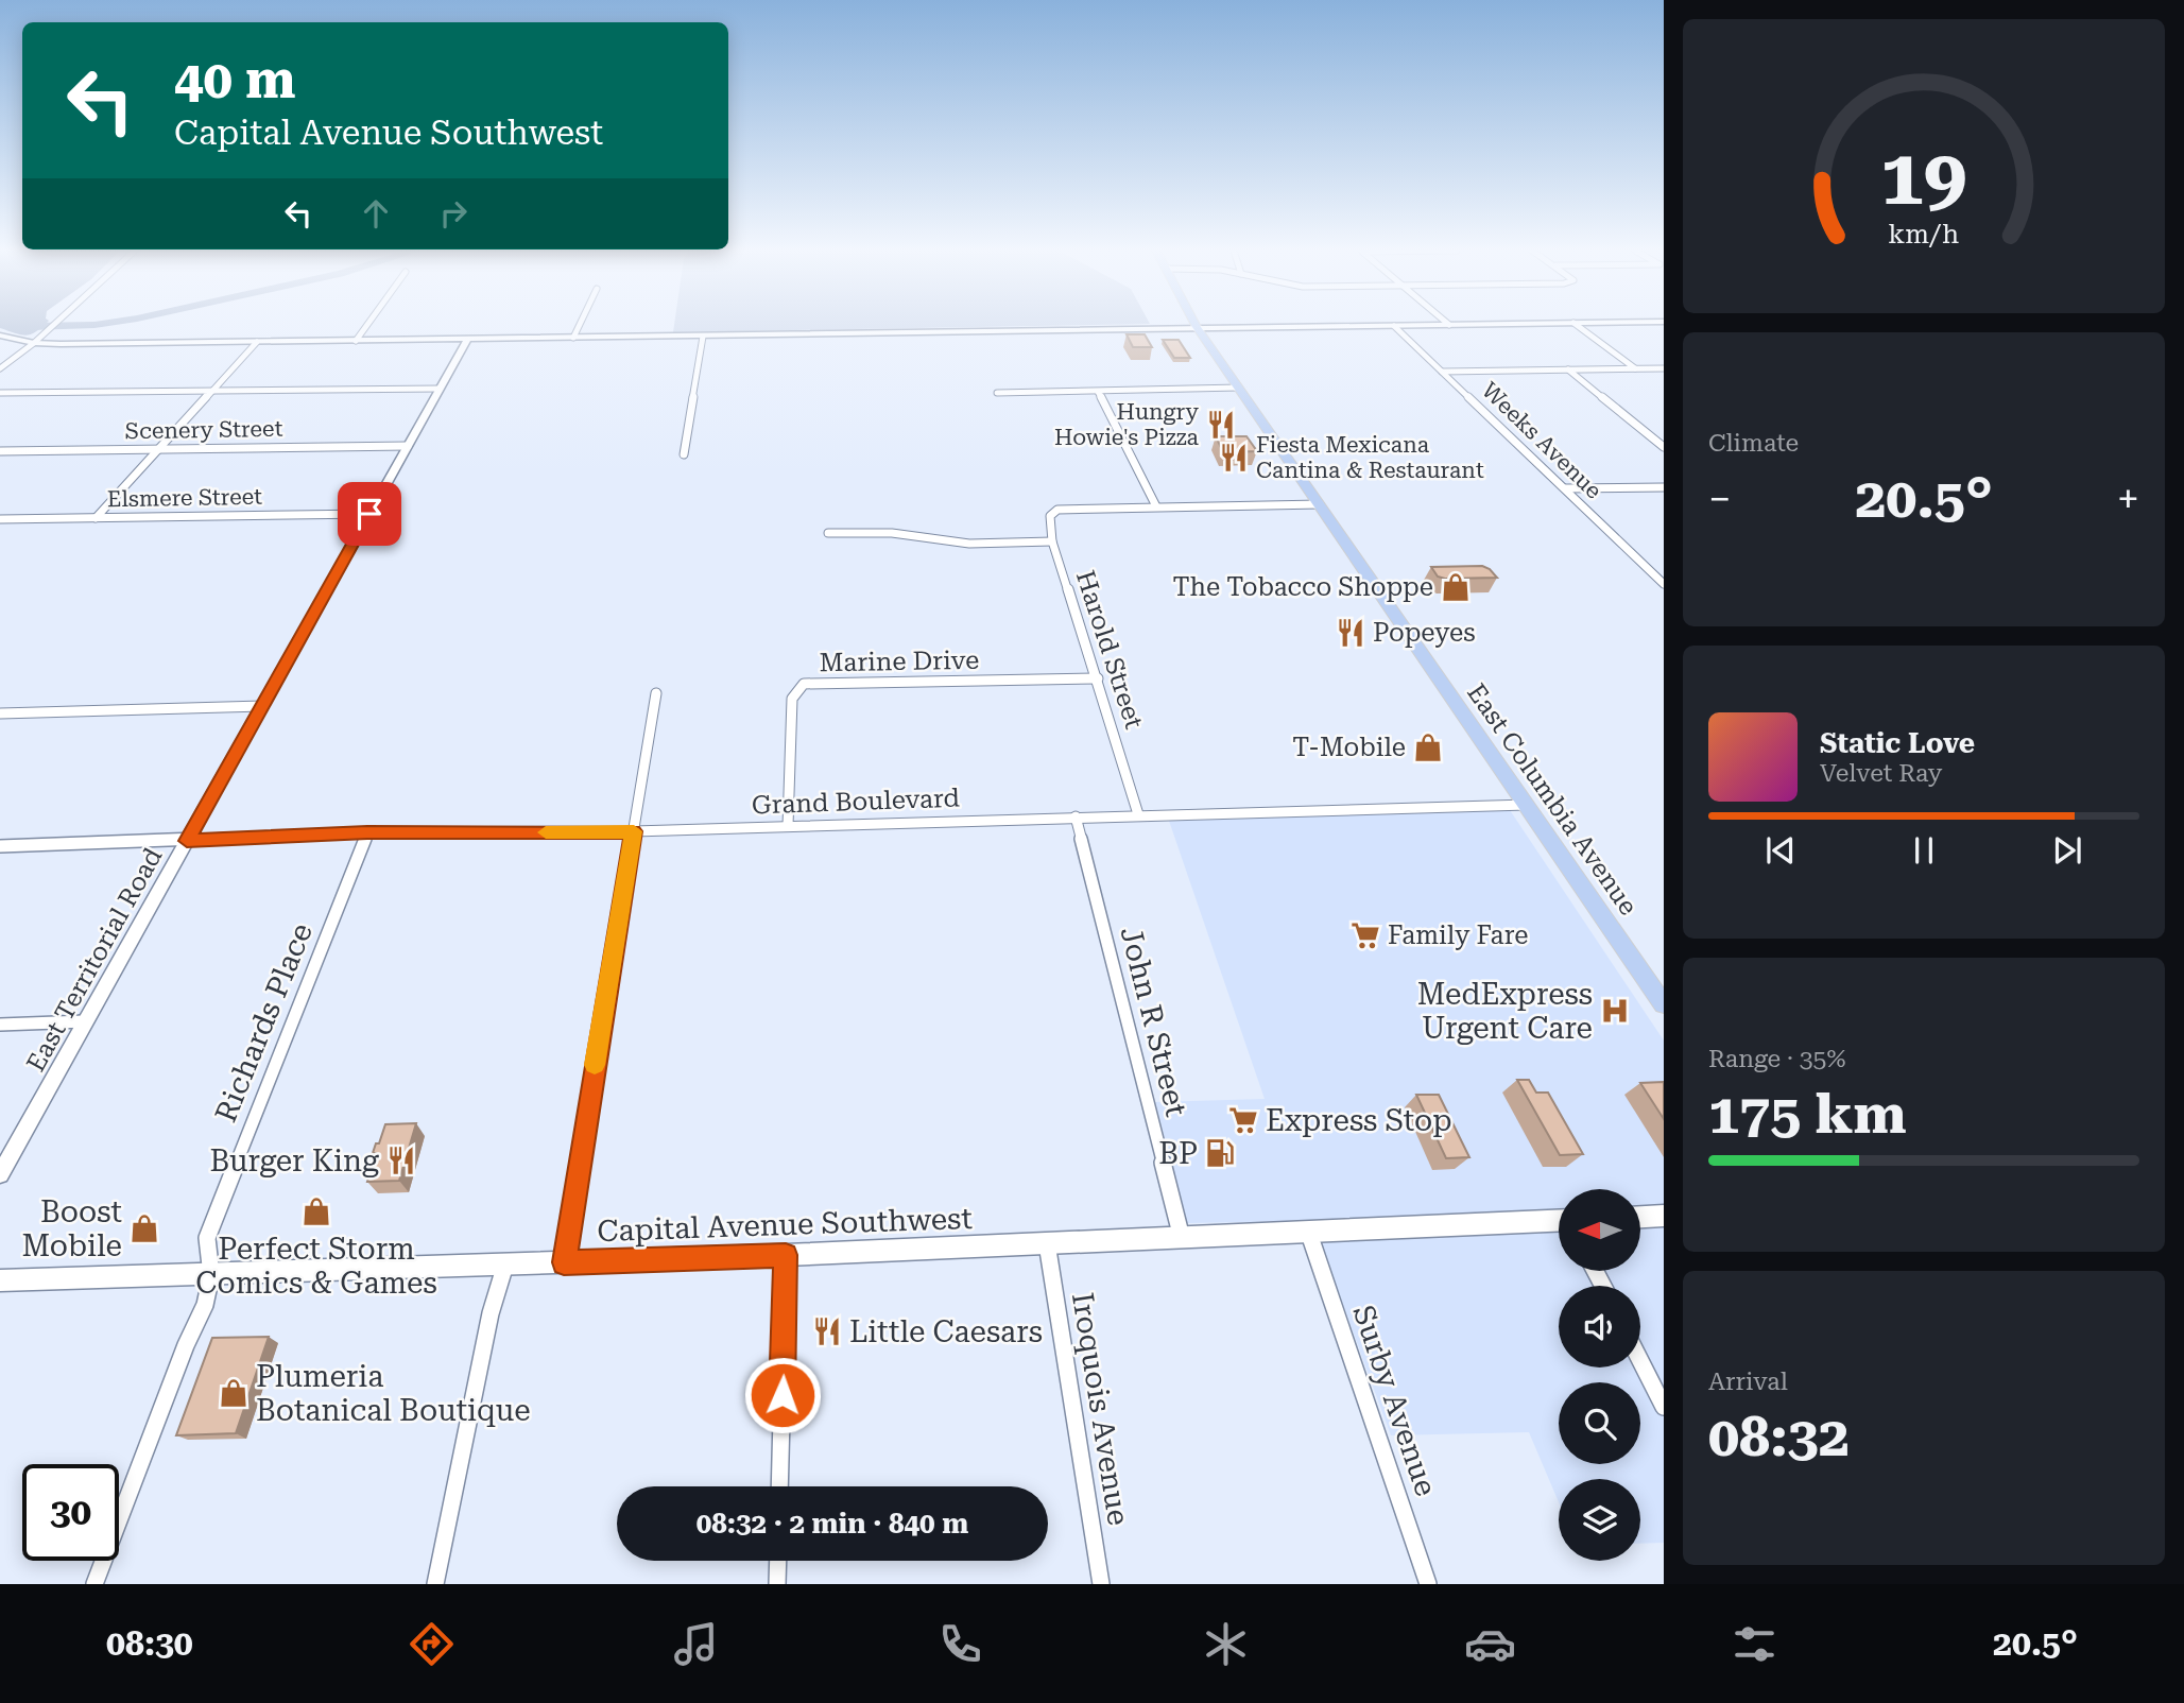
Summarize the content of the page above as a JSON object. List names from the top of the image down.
{
  "streets": {
    "main road": ["East Columbia Avenue", "Capital Avenue Southwest"],
    "street": [
      "Scenery Street",
      "Weeks Avenue",
      "Elsmere Street",
      "Harold Street",
      "Marine Drive",
      "Grand Boulevard",
      "East Territorial Road",
      "John R Street",
      "Richards Place",
      "Surby Avenue",
      "Iroquois Avenue"
    ]
  },
  "crossings": [
    ["Scenery Street", "East Territorial Road"],
    ["Elsmere Street", "East Territorial Road"],
    ["Harold Street", "Marine Drive"],
    ["Harold Street", "Grand Boulevard"],
    ["Marine Drive", "Grand Boulevard"],
    ["East Columbia Avenue", "Grand Boulevard"],
    ["Grand Boulevard", "East Territorial Road"],
    ["Grand Boulevard", "John R Street"],
    ["Grand Boulevard", "Richards Place"],
    ["John R Street", "Capital Avenue Southwest"],
    ["Richards Place", "Capital Avenue Southwest"],
    ["Capital Avenue Southwest", "Surby Avenue"],
    ["Capital Avenue Southwest", "Iroquois Avenue"]
  ],
  "places": {
    "restaurant": [
      "Hungry Howie's Pizza",
      "Fiesta Mexicana Cantina & Restaurant",
      "Popeyes",
      "Burger King",
      "Little Caesars"
    ],
    "shop": [
      "The Tobacco Shoppe",
      "T-Mobile",
      "Perfect Storm Comics & Games",
      "Boost Mobile",
      "Plumeria Botanical Boutique"
    ],
    "supermarket": ["Family Fare", "Express Stop"],
    "hospital": ["MedExpress Urgent Care"],
    "fuel station": ["BP"]
  },
  "north": "left",
  "page": {
    "turn": ["40 m", "Capital Avenue Southwest"],
    "tile": [
      "Climate",
      ["Range · 35%", "175 km"],
      ["Arrival", "08:32"]
    ],
    "heat": ["−", "20.5°", "+"],
    "song": ["Static Love", "Velvet Ray"],
    "limit": "30",
    "trip": "08:32 · 2 min · 840 m",
    "tabs": ["08:30", "20.5°"],
    "gauge": ["19", "km/h"]
  }
}
